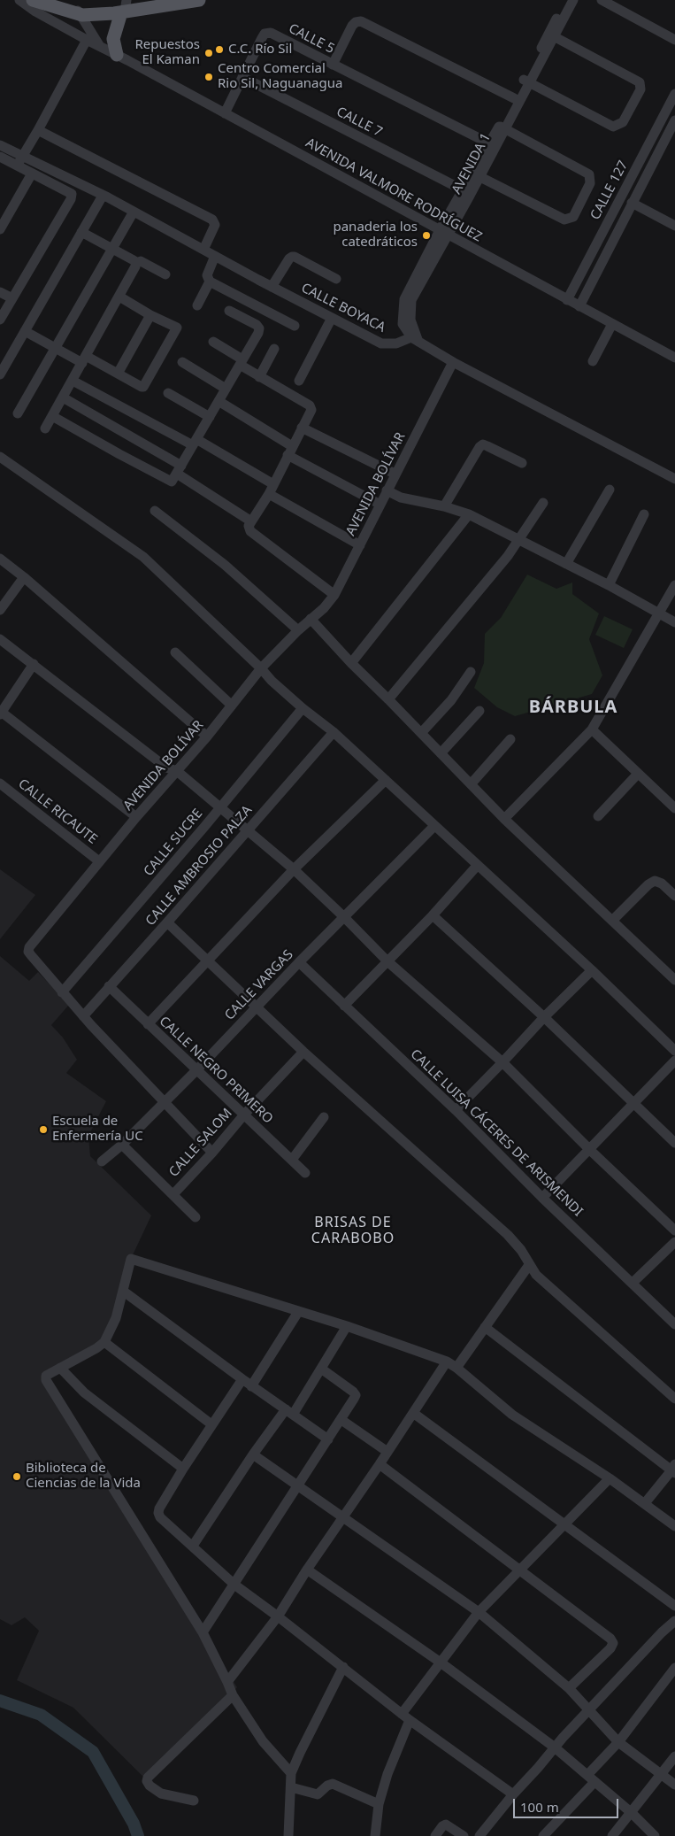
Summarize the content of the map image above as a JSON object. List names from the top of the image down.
{
  "streets": {
    "street": [
      "CALLE 5",
      "CALLE 7",
      "AVENIDA 1",
      "AVENIDA VALMORE RODRÍGUEZ",
      "CALLE 127",
      "CALLE BOYACA",
      "AVENIDA BOLÍVAR",
      "CALLE RICAUTE",
      "CALLE SUCRE",
      "CALLE AMBROSIO PALZA",
      "CALLE VARGAS",
      "CALLE NEGRO PRIMERO",
      "CALLE LUISA CÁCERES DE ARISMENDI",
      "CALLE SALOM"
    ]
  },
  "crossings": [
    ["CALLE 5", "CALLE 7"],
    ["CALLE 5", "AVENIDA 1"],
    ["CALLE 5", "AVENIDA VALMORE RODRÍGUEZ"],
    ["CALLE 7", "AVENIDA 1"],
    ["AVENIDA 1", "AVENIDA VALMORE RODRÍGUEZ"],
    ["AVENIDA 1", "CALLE BOYACA"],
    ["AVENIDA VALMORE RODRÍGUEZ", "CALLE 127"],
    ["AVENIDA BOLÍVAR", "CALLE RICAUTE"],
    ["AVENIDA BOLÍVAR", "CALLE SUCRE"],
    ["AVENIDA BOLÍVAR", "CALLE AMBROSIO PALZA"],
    ["AVENIDA BOLÍVAR", "CALLE VARGAS"],
    ["AVENIDA BOLÍVAR", "CALLE SALOM"],
    ["CALLE AMBROSIO PALZA", "CALLE NEGRO PRIMERO"],
    ["CALLE VARGAS", "CALLE NEGRO PRIMERO"],
    ["CALLE VARGAS", "CALLE LUISA CÁCERES DE ARISMENDI"],
    ["CALLE NEGRO PRIMERO", "CALLE SALOM"]
  ],
  "districts": ["BÁRBULA", "BRISAS DE CARABOBO"],
  "places": [
    "C.C. Río Sil",
    "Repuestos El Kaman",
    "Centro Comercial Rio Sil, Naguanagua",
    "panaderia los catedráticos",
    "Escuela de Enfermería UC",
    "Biblioteca de Ciencias de la Vida"
  ],
  "scale_bar": "100 m"
}
